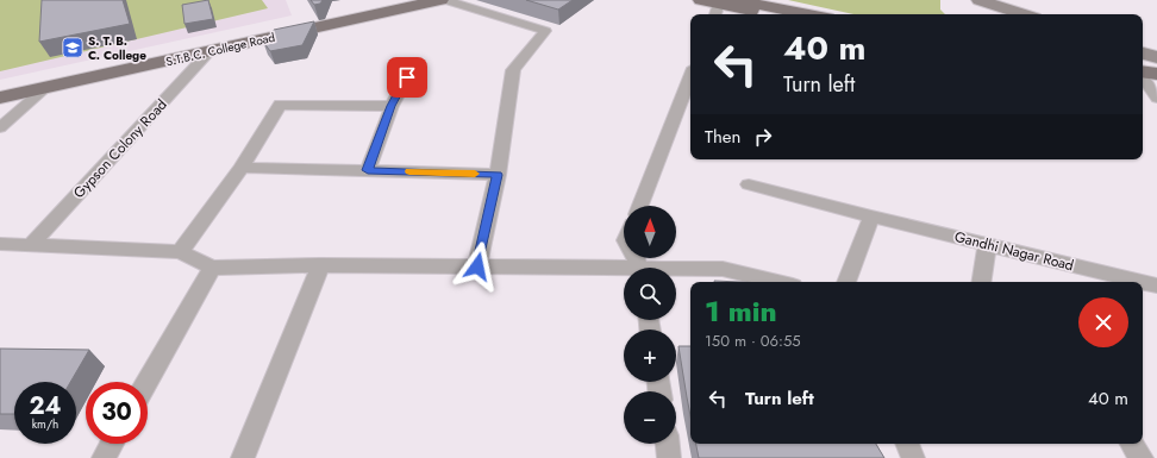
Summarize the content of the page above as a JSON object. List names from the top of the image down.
{
  "streets": {
    "main road": ["S.T.B.C. College Road"],
    "street": ["Gypson Colony Road", "Gandhi Nagar Road"]
  },
  "crossings": [
    ["S.T.B.C. College Road", "Gypson Colony Road"]
  ],
  "places": {
    "school or university": ["S. T. B. C. College"]
  },
  "north": "top",
  "page": {
    "turn": ["40 m", "Turn left"],
    "then": "Then",
    "map_buttons": ["+", "−"],
    "heading": ["1 min", "150 m · 06:55"],
    "list": [
      {
        "name": "Turn left",
        "value": "40 m"
      }
    ],
    "speed": "24 km/h",
    "limit": "30"
  }
}
